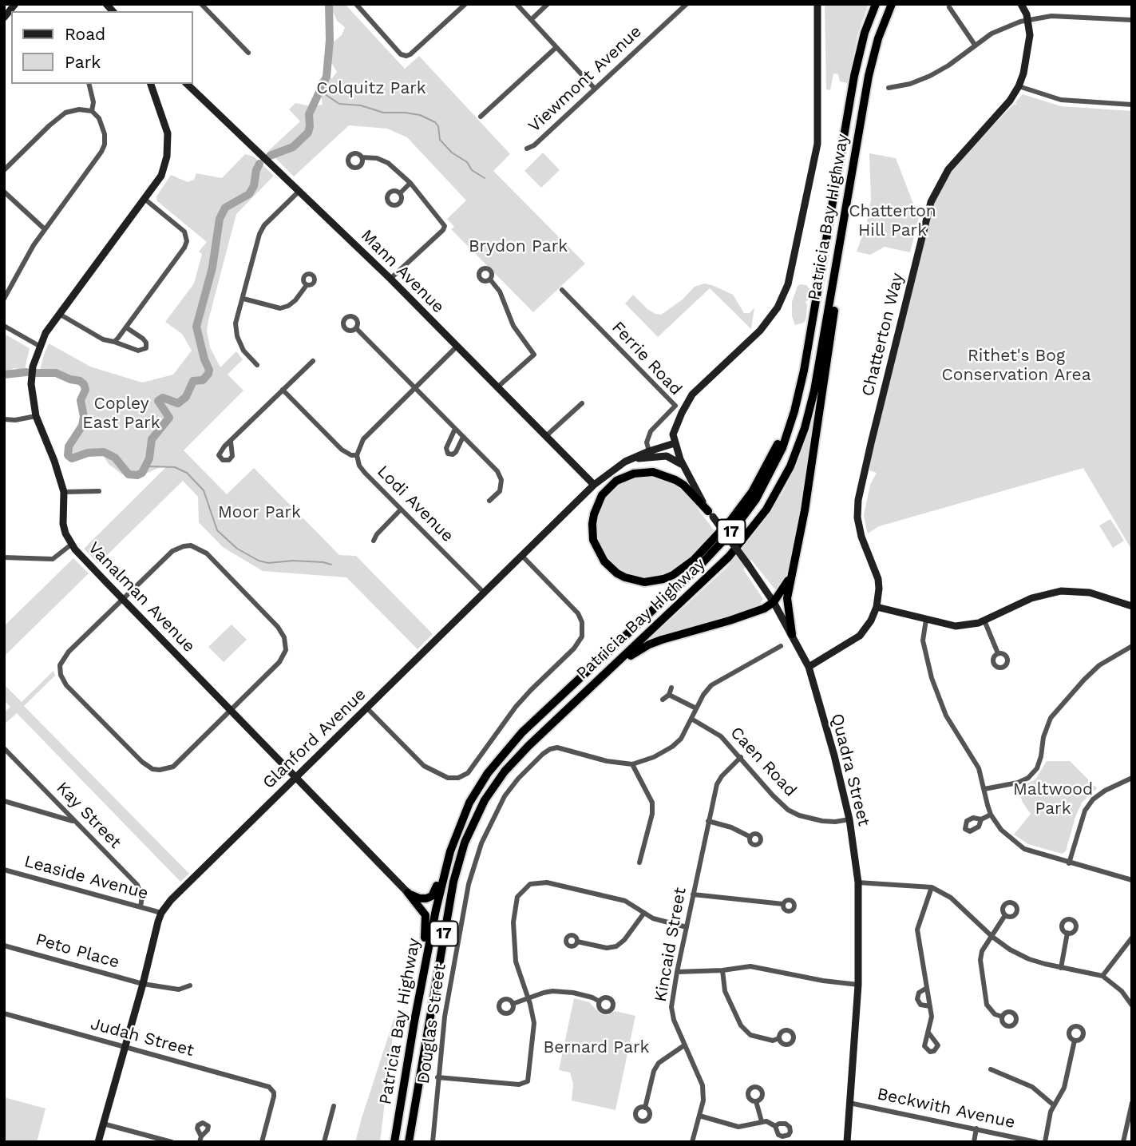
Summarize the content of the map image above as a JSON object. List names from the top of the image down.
{
  "streets": {
    "highway": ["Patricia Bay Highway", "17"],
    "main road": [
      "Mann Avenue",
      "Chatterton Way",
      "Vanalman Avenue",
      "Glanford Avenue",
      "Quadra Street"
    ],
    "street": [
      "Viewmont Avenue",
      "Ferrie Road",
      "Lodi Avenue",
      "Caen Road",
      "Kay Street",
      "Leaside Avenue",
      "Kincaid Street",
      "Peto Place",
      "Douglas Street",
      "Judah Street",
      "Beckwith Avenue"
    ]
  },
  "crossings": [
    ["Mann Avenue", "Glanford Avenue"],
    ["Chatterton Way", "Quadra Street"],
    ["Ferrie Road", "Glanford Avenue"],
    ["Lodi Avenue", "Glanford Avenue"],
    ["Vanalman Avenue", "Glanford Avenue"],
    ["Glanford Avenue", "Quadra Street"],
    ["Glanford Avenue", "Leaside Avenue"],
    ["Glanford Avenue", "Peto Place"],
    ["Glanford Avenue", "Judah Street"],
    ["Caen Road", "Quadra Street"],
    ["Caen Road", "Kincaid Street"],
    ["Quadra Street", "Beckwith Avenue"],
    ["Kay Street", "Leaside Avenue"]
  ],
  "parks": [
    "Colquitz Park",
    "Chatterton Hill Park",
    "Brydon Park",
    "Rithet's Bog Conservation Area",
    "Copley East Park",
    "Moor Park",
    "Maltwood Park",
    "Bernard Park"
  ],
  "legend": ["Road", "Park"]
}
